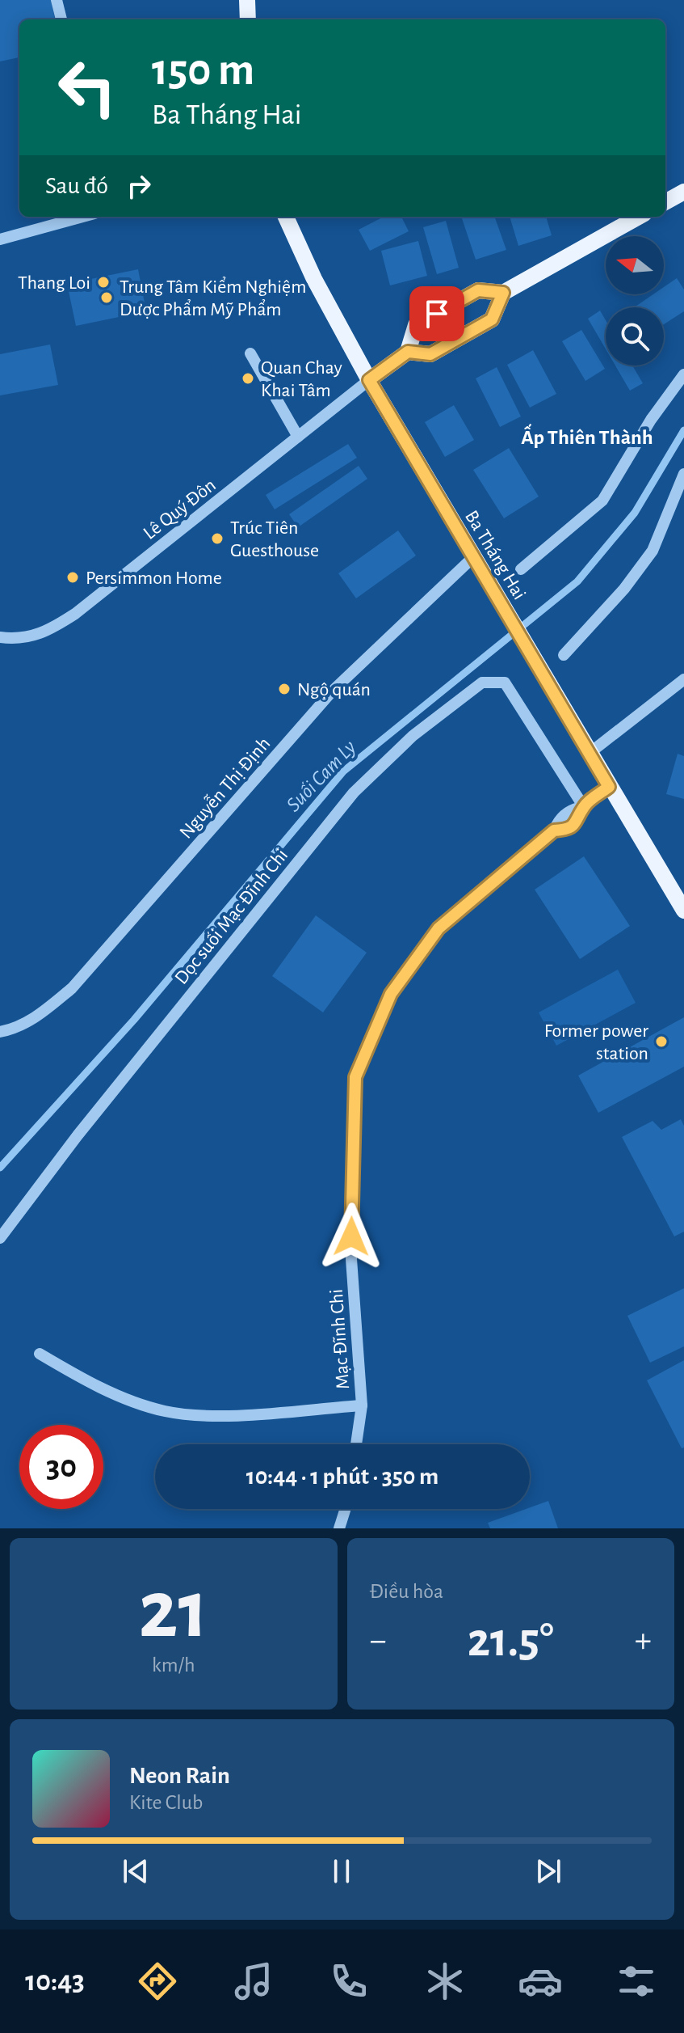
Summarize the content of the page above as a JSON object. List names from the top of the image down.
{
  "streets": {
    "main road": ["Ba Tháng Hai"],
    "street": [
      "Lê Quý Đôn",
      "Nguyễn Thị Định",
      "Dọc suối Mạc Đĩnh Chi",
      "Mạc Đĩnh Chi"
    ]
  },
  "crossings": [
    ["Lê Quý Đôn", "Ba Tháng Hai"],
    ["Ba Tháng Hai", "Nguyễn Thị Định"],
    ["Ba Tháng Hai", "Mạc Đĩnh Chi"],
    ["Dọc suối Mạc Đĩnh Chi", "Mạc Đĩnh Chi"]
  ],
  "districts": ["Ấp Thiên Thành"],
  "water": ["Suối Cam Ly"],
  "places": [
    "Thang Loi",
    "Trung Tâm Kiểm Nghiệm Dược Phẩm Mỹ Phẩm",
    "Quan Chay Khai Tâm",
    "Trúc Tiên Guesthouse",
    "Persimmon Home",
    "Ngộ quán",
    "Former power station"
  ],
  "north": "left",
  "page": {
    "turn": ["150 m", "Ba Tháng Hai"],
    "then": "Sau đó",
    "limit": "30",
    "trip": "10:44 · 1 phút · 350 m",
    "tile": [
      ["21", "km/h"],
      "Điều hòa"
    ],
    "heat": ["−", "21.5°", "+"],
    "song": ["Neon Rain", "Kite Club"],
    "tabs": "10:43"
  }
}
